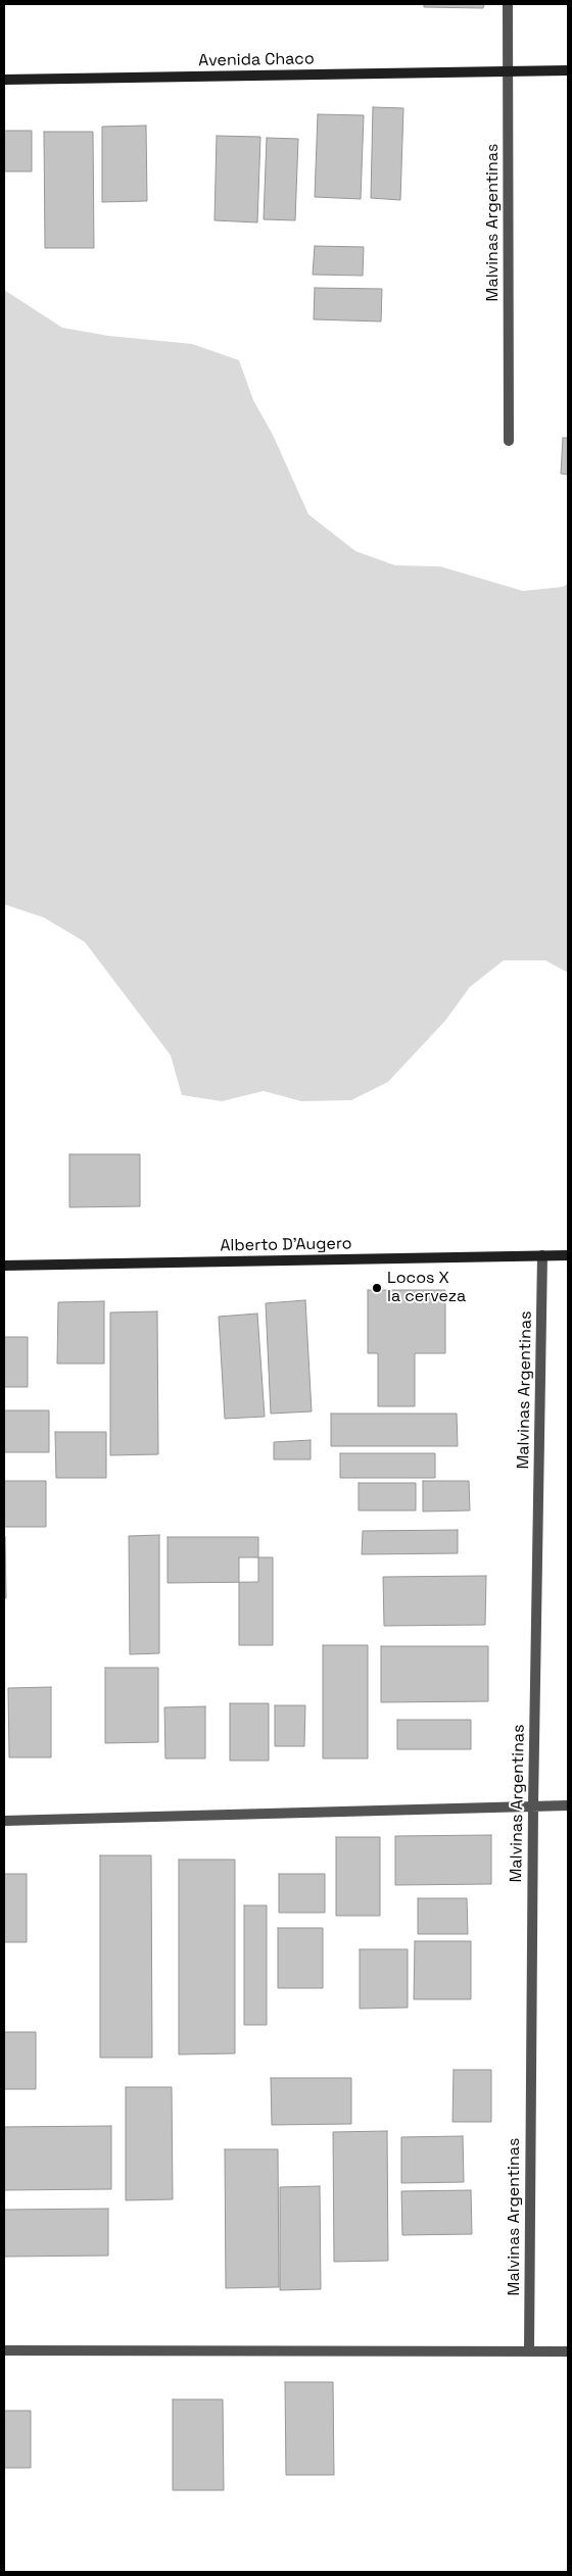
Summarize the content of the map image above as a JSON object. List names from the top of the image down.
{
  "streets": {
    "main road": ["Avenida Chaco", "Alberto D'Augero"],
    "street": ["Malvinas Argentinas"]
  },
  "crossings": [
    ["Avenida Chaco", "Malvinas Argentinas"],
    ["Malvinas Argentinas", "Alberto D'Augero"]
  ],
  "places": ["Locos X la cerveza"]
}
